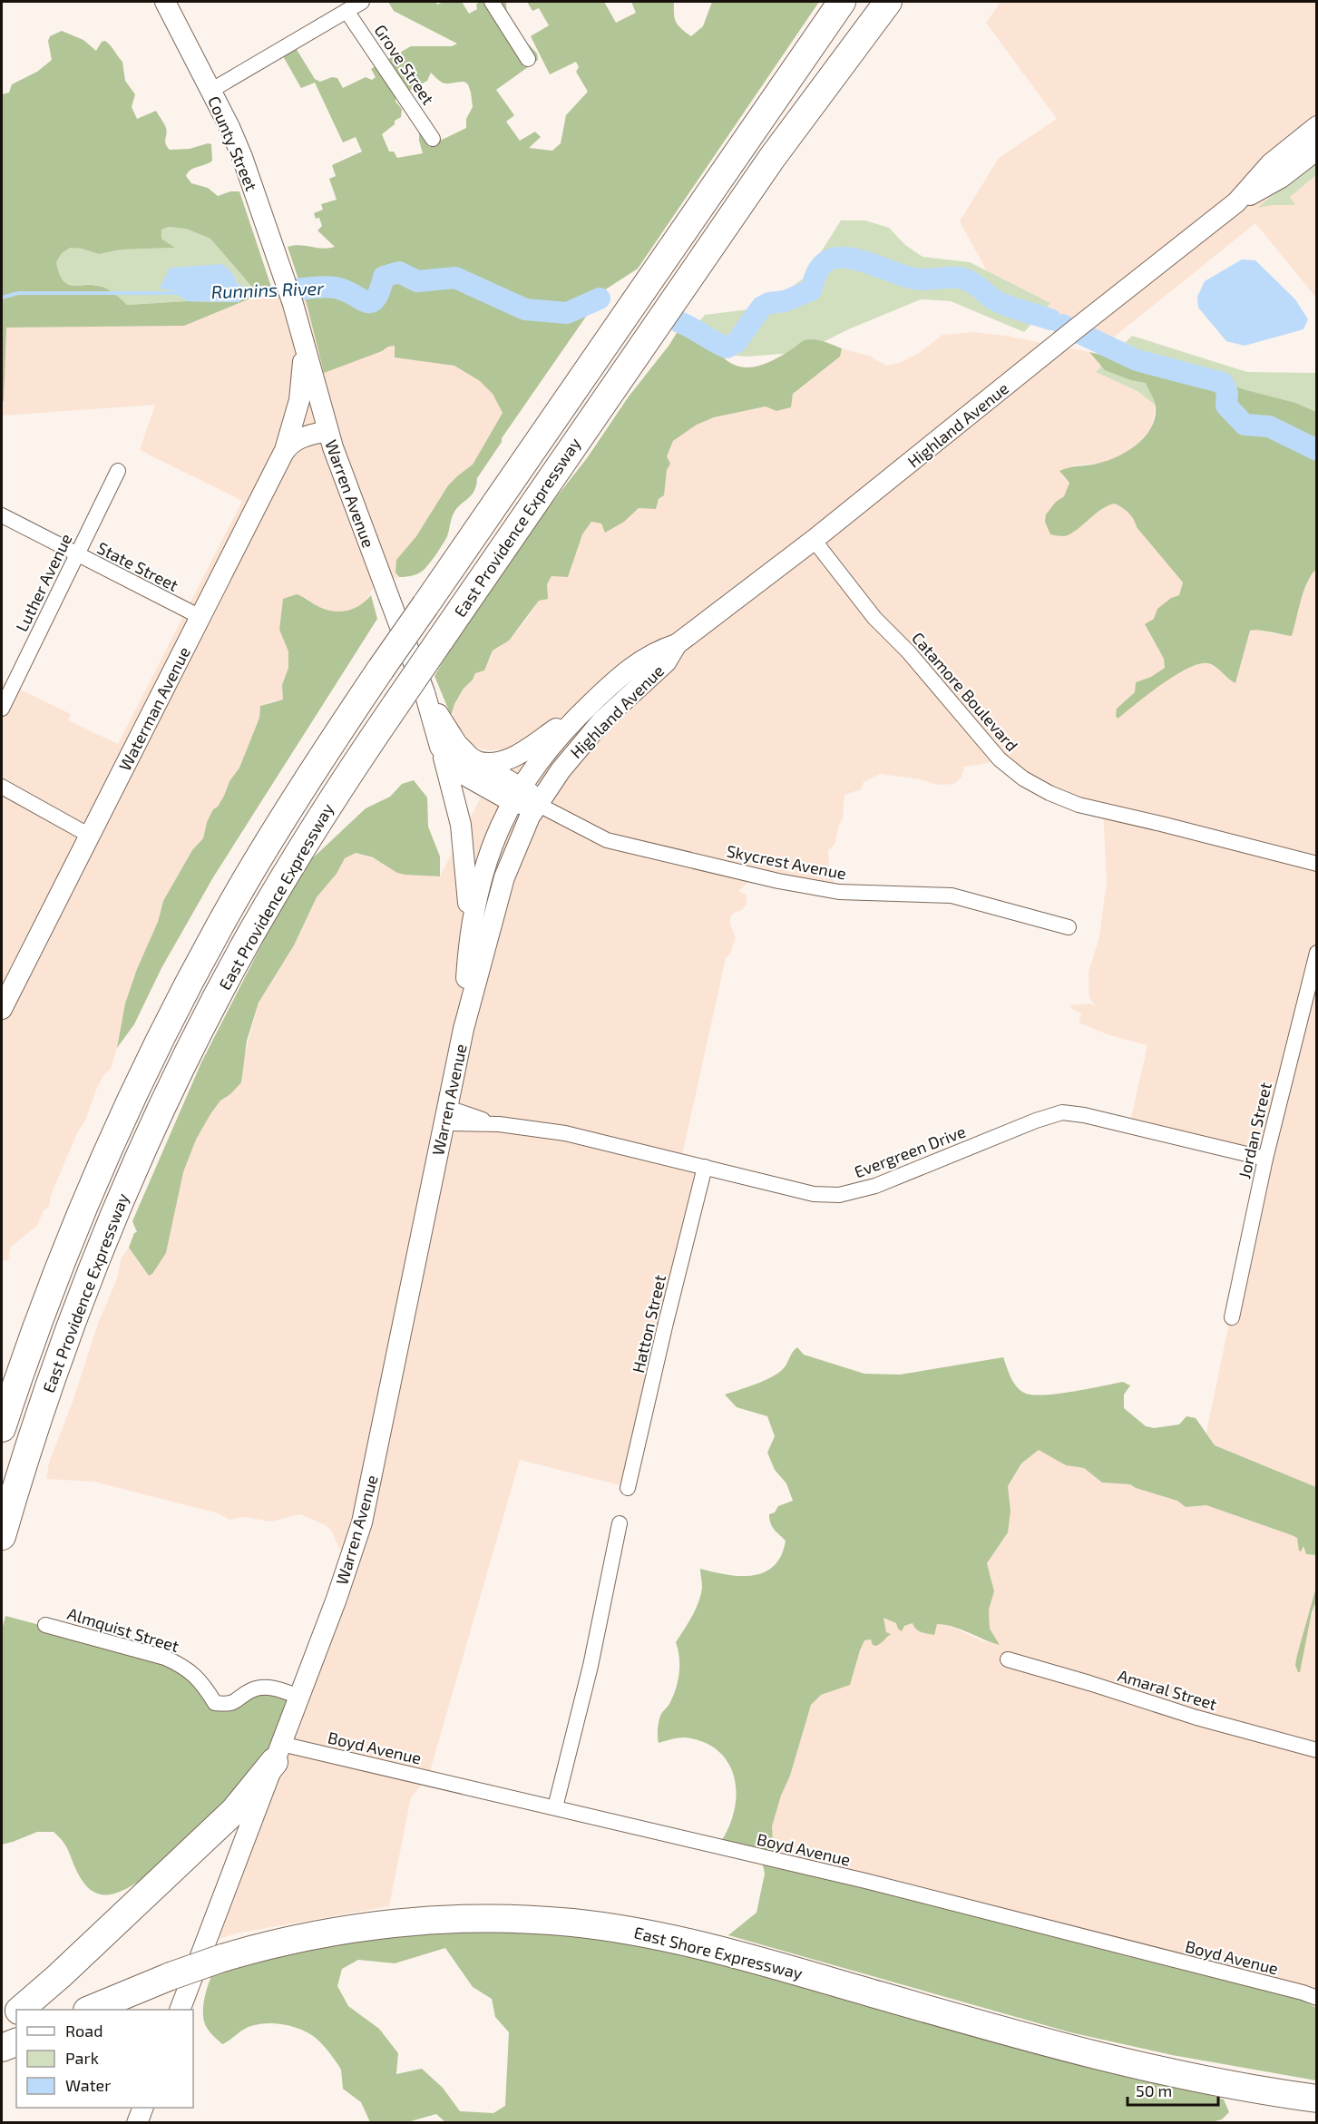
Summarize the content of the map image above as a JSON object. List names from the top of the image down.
{
  "streets": {
    "highway": ["East Providence Expressway", "East Shore Expressway"],
    "main road": [
      "County Street",
      "Highland Avenue",
      "Warren Avenue",
      "Waterman Avenue"
    ],
    "street": [
      "Grove Street",
      "State Street",
      "Luther Avenue",
      "Catamore Boulevard",
      "Skycrest Avenue",
      "Jordan Street",
      "Evergreen Drive",
      "Hatton Street",
      "Almquist Street",
      "Amaral Street",
      "Boyd Avenue"
    ]
  },
  "crossings": [
    ["County Street", "Warren Avenue"],
    ["Highland Avenue", "Warren Avenue"],
    ["Highland Avenue", "Catamore Boulevard"],
    ["Highland Avenue", "Skycrest Avenue"],
    ["Warren Avenue", "Waterman Avenue"],
    ["Warren Avenue", "Skycrest Avenue"],
    ["Warren Avenue", "Evergreen Drive"],
    ["Warren Avenue", "Almquist Street"],
    ["Warren Avenue", "Boyd Avenue"],
    ["State Street", "Luther Avenue"],
    ["State Street", "Waterman Avenue"],
    ["Jordan Street", "Evergreen Drive"],
    ["Evergreen Drive", "Hatton Street"]
  ],
  "water": ["Runnins River"],
  "legend": ["Road", "Park", "Water"],
  "scale_bar": "50 m"
}
